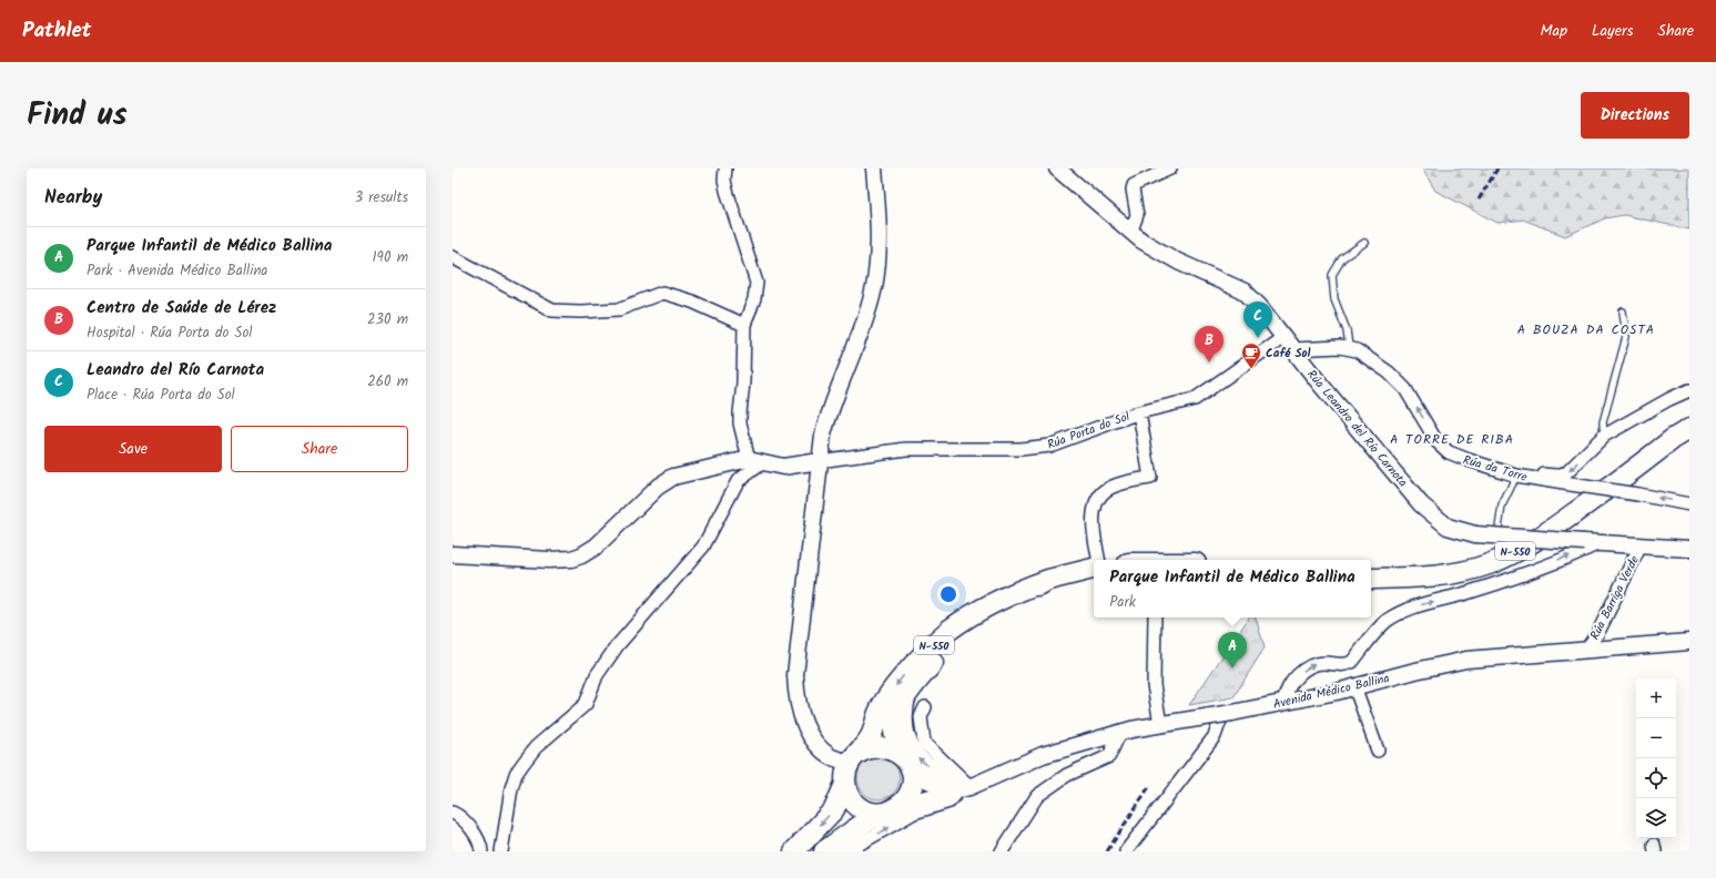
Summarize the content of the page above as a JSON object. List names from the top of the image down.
{
  "streets": {
    "highway": ["N-550"],
    "street": [
      "Rúa Leandro del Río Carnota",
      "Rúa Porta do Sol",
      "Rúa da Torre",
      "Rúa Barriga Verde",
      "Avenida Médico Ballina"
    ]
  },
  "crossings": [
    ["Rúa Leandro del Río Carnota", "Rúa Porta do Sol"],
    ["Rúa Leandro del Río Carnota", "Rúa da Torre"],
    ["Rúa Leandro del Río Carnota", "Rúa Barriga Verde"],
    ["Rúa Porta do Sol", "Rúa da Torre"],
    ["N-550", "Avenida Médico Ballina"],
    ["Rúa Barriga Verde", "Avenida Médico Ballina"]
  ],
  "one_way": ["Rúa da Torre"],
  "districts": ["A BOUZA DA COSTA", "A TORRE DE RIBA"],
  "places": {
    "cafe": ["Café Sol"]
  },
  "page": {
    "header": "Pathlet",
    "nav": ["Map", "Layers", "Share"],
    "title": "Find us",
    "buttons": [
      "Directions",
      ["Save", "Share"]
    ],
    "heading": ["Nearby", "3 results"],
    "list": [
      {
        "mark": "A",
        "name": "Parque Infantil de Médico Ballina",
        "note": "Park · Avenida Médico Ballina",
        "value": "190 m"
      },
      {
        "mark": "B",
        "name": "Centro de Saúde de Lérez",
        "note": "Hospital · Rúa Porta do Sol",
        "value": "230 m"
      },
      {
        "mark": "C",
        "name": "Leandro del Río Carnota",
        "note": "Place · Rúa Porta do Sol",
        "value": "260 m"
      }
    ],
    "pins": ["C", "B", "A"],
    "popup": ["Parque Infantil de Médico Ballina", "Park"],
    "map_buttons": ["+", "−"]
  }
}
